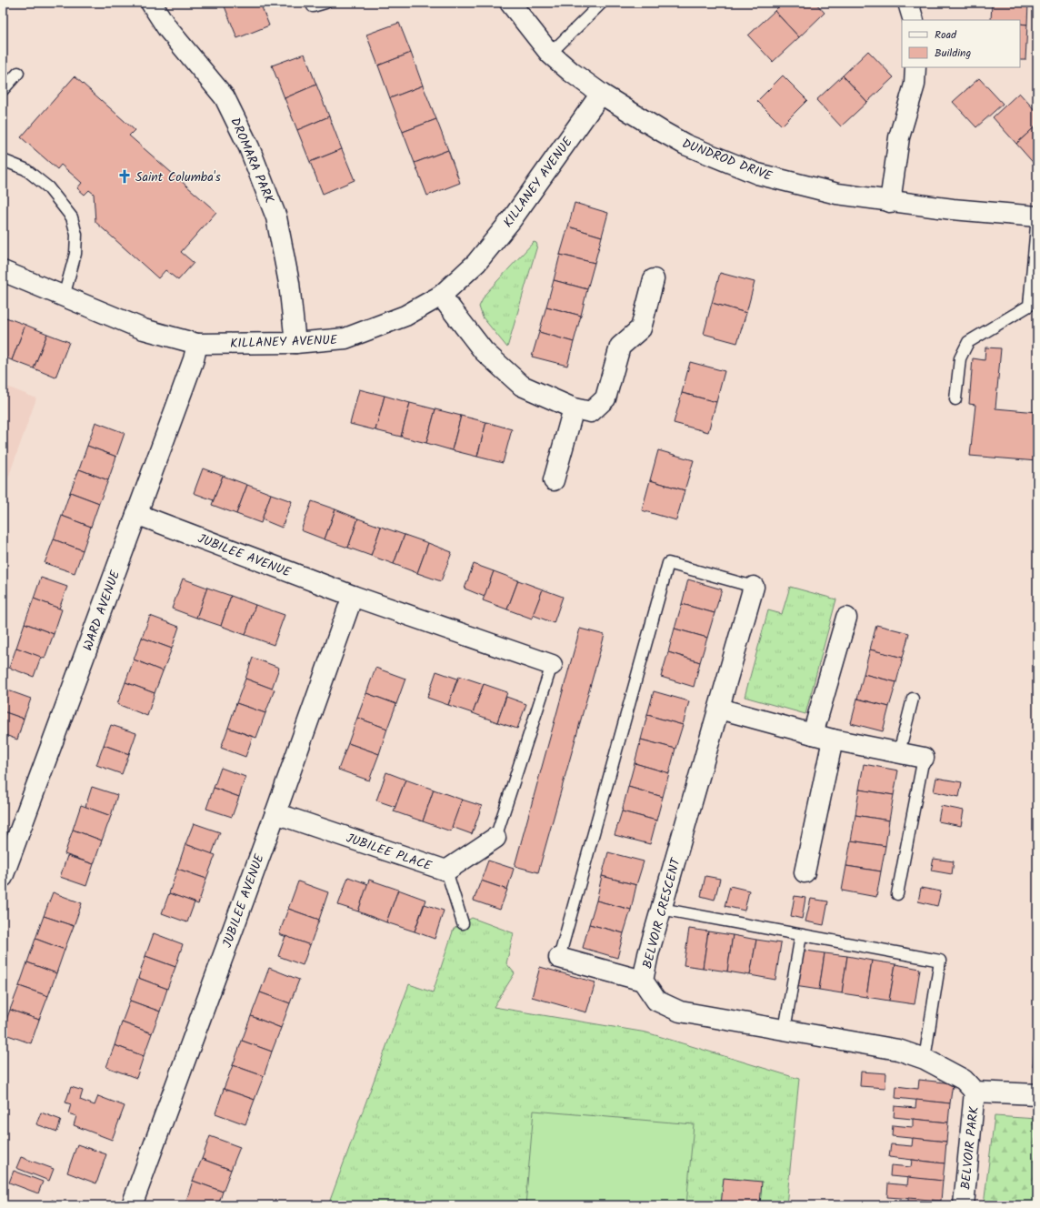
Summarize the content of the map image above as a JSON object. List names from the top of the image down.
{
  "streets": {
    "street": [
      "DUNDROD DRIVE",
      "DROMARA PARK",
      "KILLANEY AVENUE",
      "JUBILEE AVENUE",
      "WARD AVENUE",
      "JUBILEE PLACE",
      "BELVOIR CRESCENT",
      "BELVOIR PARK"
    ]
  },
  "crossings": [
    ["DUNDROD DRIVE", "KILLANEY AVENUE"],
    ["DROMARA PARK", "KILLANEY AVENUE"],
    ["KILLANEY AVENUE", "WARD AVENUE"],
    ["JUBILEE AVENUE", "WARD AVENUE"],
    ["JUBILEE AVENUE", "JUBILEE PLACE"],
    ["BELVOIR CRESCENT", "BELVOIR PARK"]
  ],
  "places": {
    "church": ["Saint Columba's"]
  },
  "legend": ["Road", "Building"]
}
